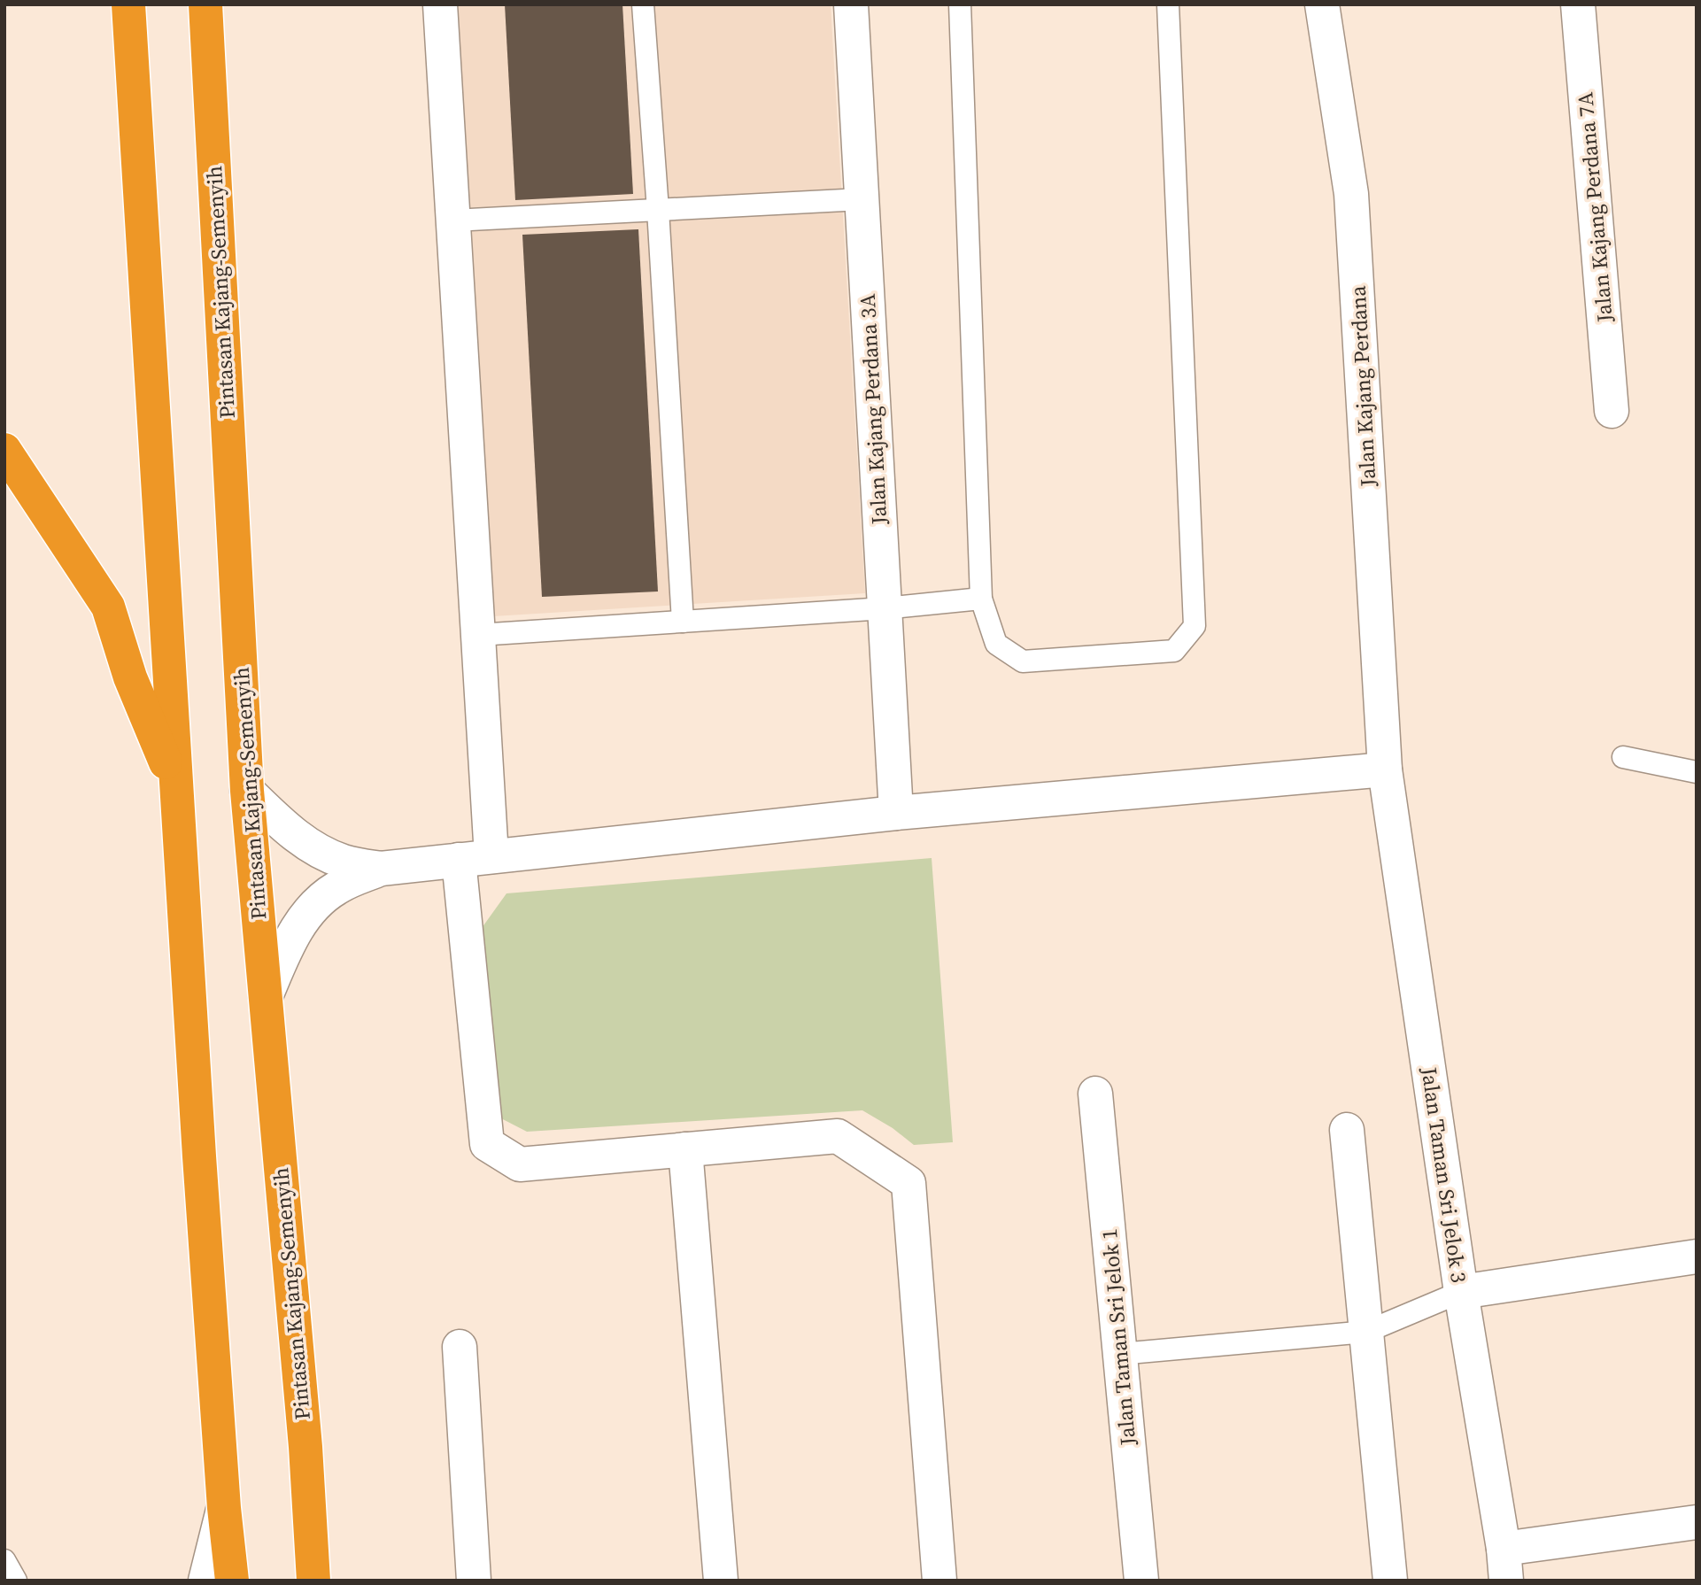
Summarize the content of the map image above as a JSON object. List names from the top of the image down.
{
  "streets": {
    "highway": ["Pintasan Kajang-Semenyih"],
    "street": [
      "Jalan Kajang Perdana 7A",
      "Jalan Kajang Perdana",
      "Jalan Kajang Perdana 3A",
      "Jalan Taman Sri Jelok 3",
      "Jalan Taman Sri Jelok 1"
    ]
  },
  "crossings": [
    ["Jalan Kajang Perdana", "Jalan Taman Sri Jelok 3"]
  ]
}
